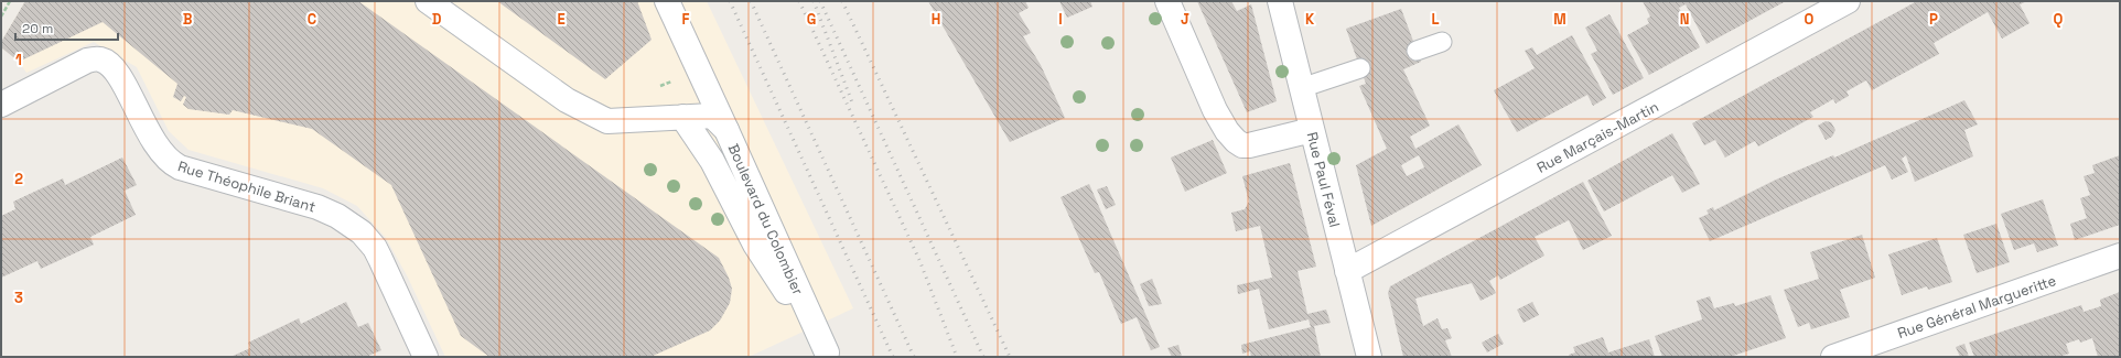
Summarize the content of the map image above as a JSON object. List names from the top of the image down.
{
  "streets": {
    "street": [
      "Rue Marçais-Martin",
      "Rue Paul Féval",
      "Rue Théophile Briant",
      "Boulevard du Colombier",
      "Rue Général Margueritte"
    ]
  },
  "crossings": [
    ["Rue Marçais-Martin", "Rue Paul Féval"]
  ],
  "scale_bar": "20 m",
  "grid": {
    "columns": [
      "B",
      "C",
      "D",
      "E",
      "F",
      "G",
      "H",
      "I",
      "J",
      "K",
      "L",
      "M",
      "N",
      "O",
      "P",
      "Q"
    ],
    "rows": ["1", "2", "3"]
  }
}
